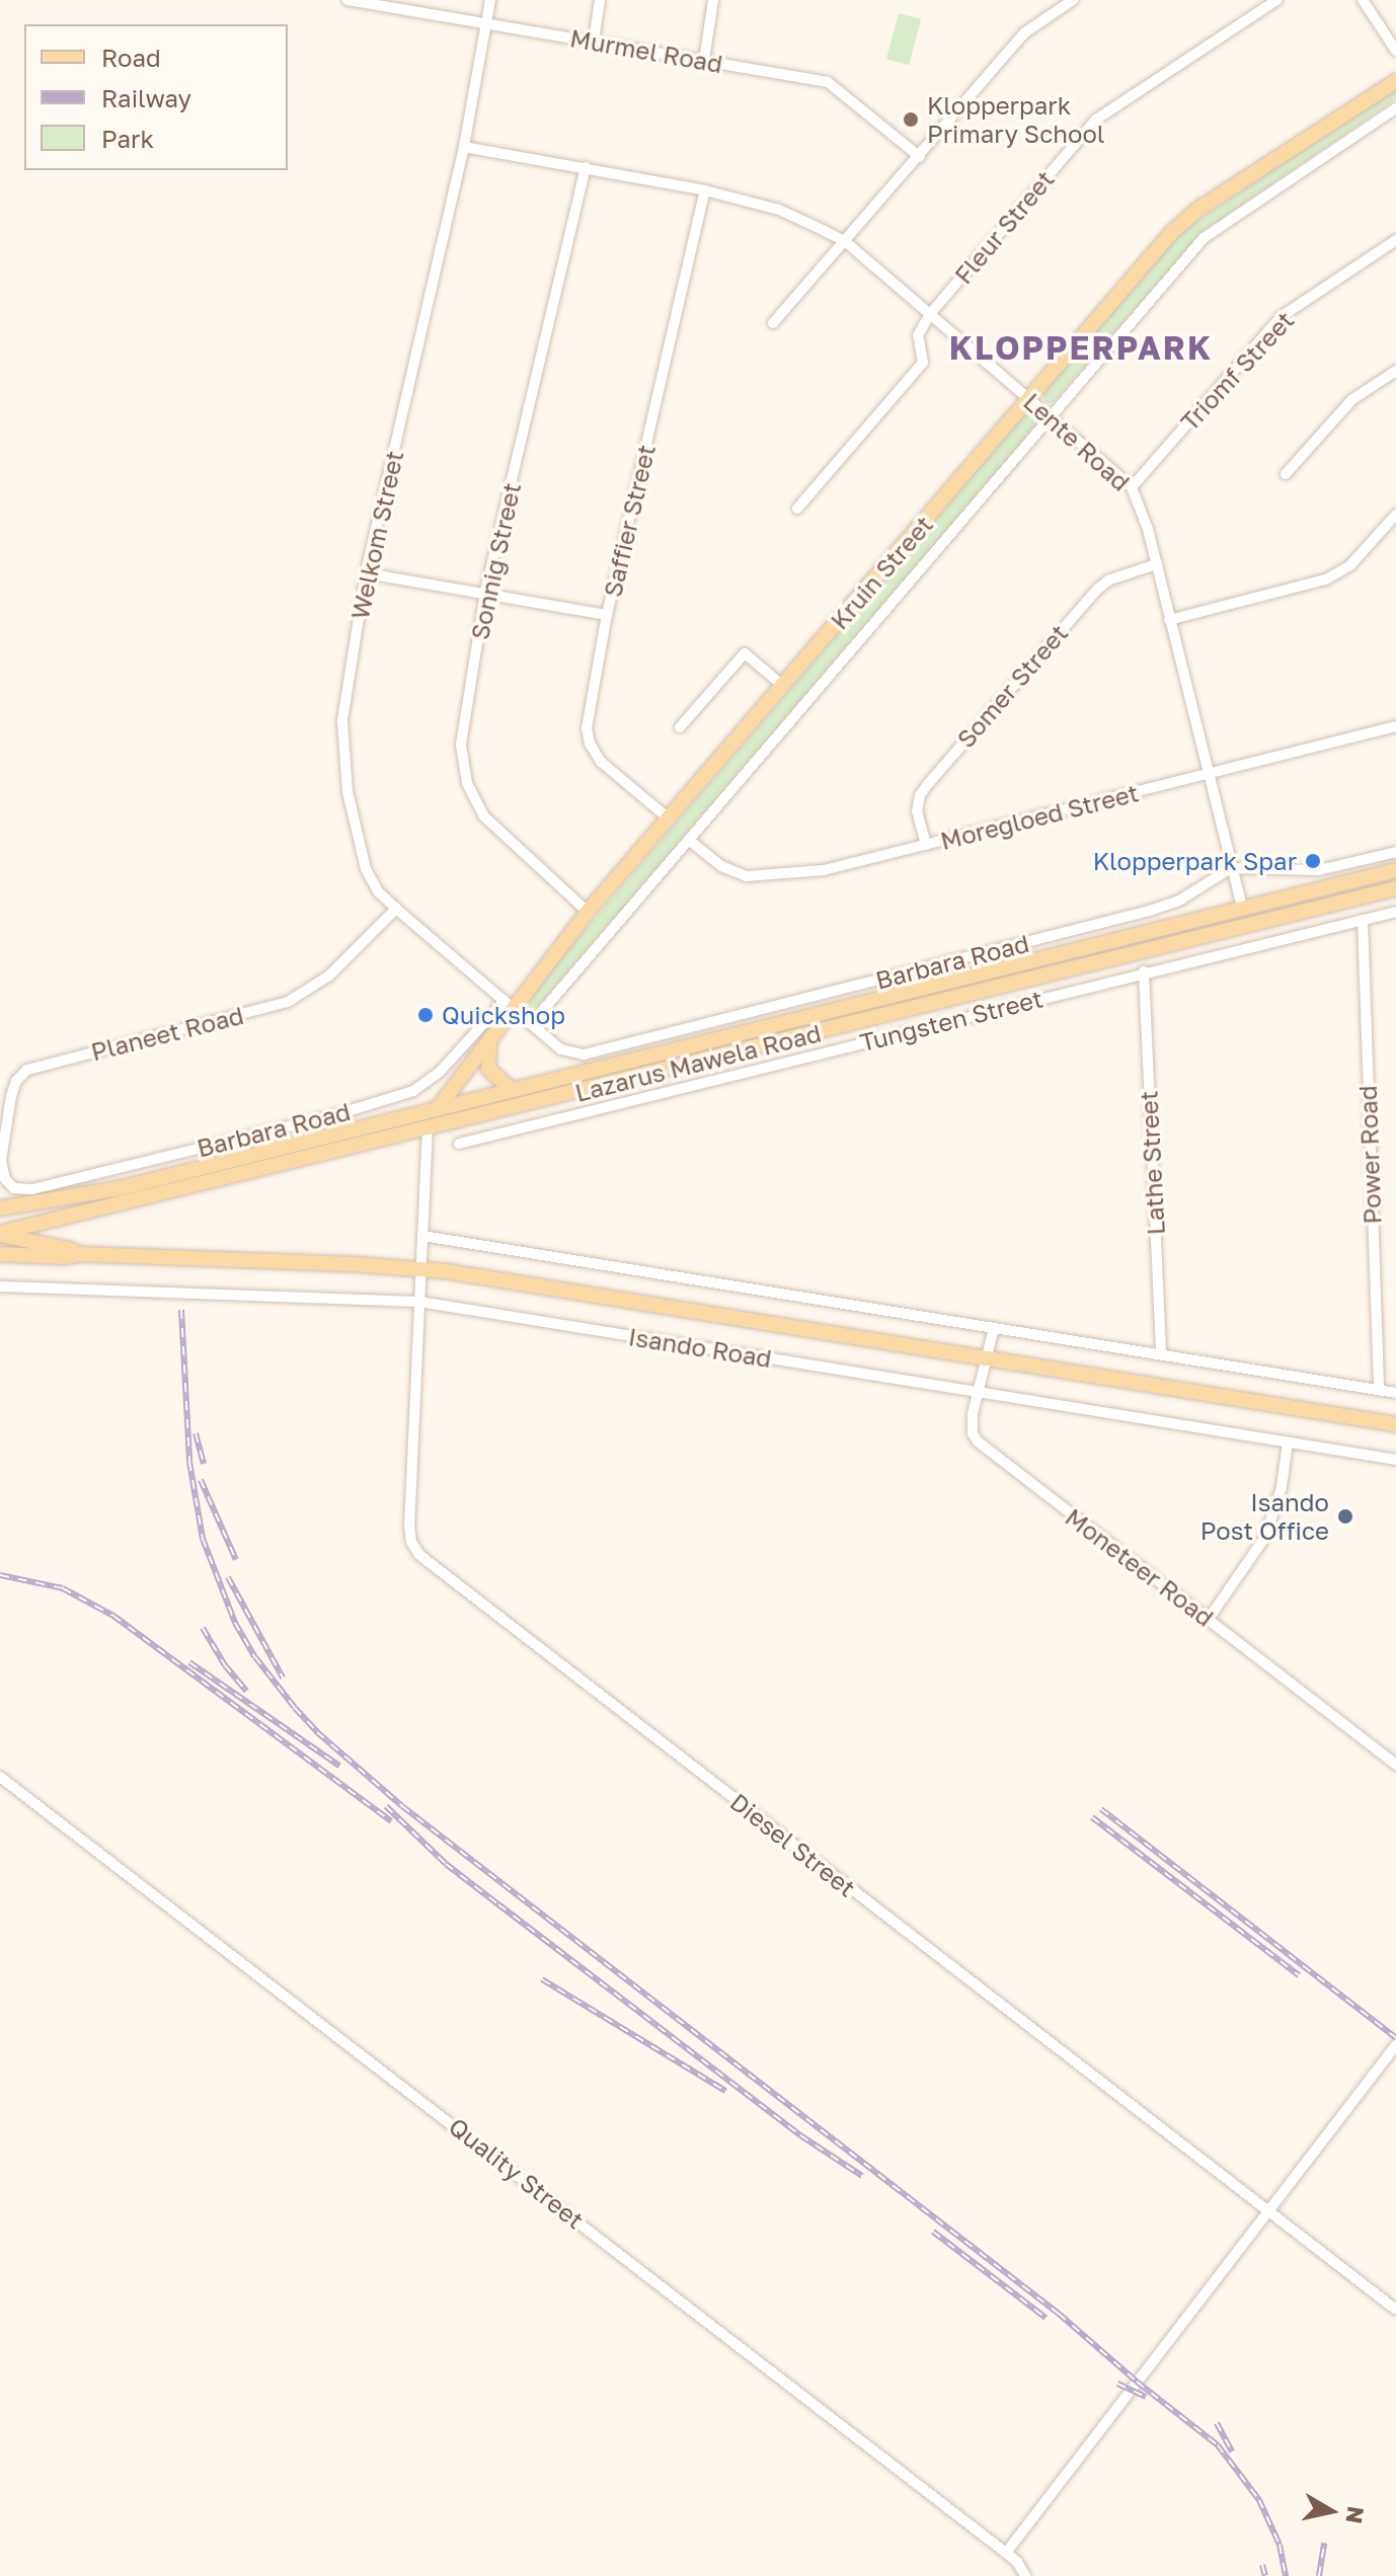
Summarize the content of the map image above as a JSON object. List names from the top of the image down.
{
  "streets": {
    "main road": ["Kruin Street", "Lazarus Mawela Road", "Isando Road"],
    "street": [
      "Murmel Road",
      "Fleur Street",
      "Triomf Street",
      "Lente Road",
      "Saffier Street",
      "Welkom Street",
      "Sonnig Street",
      "Somer Street",
      "Moregloed Street",
      "Barbara Road",
      "Tungsten Street",
      "Planeet Road",
      "Power Road",
      "Lathe Street",
      "Moneteer Road",
      "Diesel Street",
      "Quality Street"
    ]
  },
  "crossings": [
    ["Murmel Road", "Welkom Street"],
    ["Fleur Street", "Lente Road"],
    ["Triomf Street", "Lente Road"],
    ["Lente Road", "Saffier Street"],
    ["Lente Road", "Welkom Street"],
    ["Lente Road", "Sonnig Street"],
    ["Lente Road", "Kruin Street"],
    ["Lente Road", "Somer Street"],
    ["Lente Road", "Moregloed Street"],
    ["Lente Road", "Barbara Road"],
    ["Lente Road", "Lazarus Mawela Road"],
    ["Saffier Street", "Kruin Street"],
    ["Welkom Street", "Kruin Street"],
    ["Welkom Street", "Barbara Road"],
    ["Welkom Street", "Planeet Road"],
    ["Sonnig Street", "Kruin Street"],
    ["Kruin Street", "Moregloed Street"],
    ["Kruin Street", "Barbara Road"],
    ["Kruin Street", "Lazarus Mawela Road"],
    ["Somer Street", "Moregloed Street"],
    ["Barbara Road", "Planeet Road"],
    ["Tungsten Street", "Power Road"],
    ["Tungsten Street", "Lathe Street"],
    ["Lazarus Mawela Road", "Isando Road"],
    ["Isando Road", "Moneteer Road"],
    ["Isando Road", "Diesel Street"]
  ],
  "districts": ["KLOPPERPARK"],
  "places": [
    "Klopperpark Primary School",
    "Klopperpark Spar",
    "Quickshop",
    "Isando Post Office"
  ],
  "legend": ["Road", "Railway", "Park"],
  "north": "right"
}
